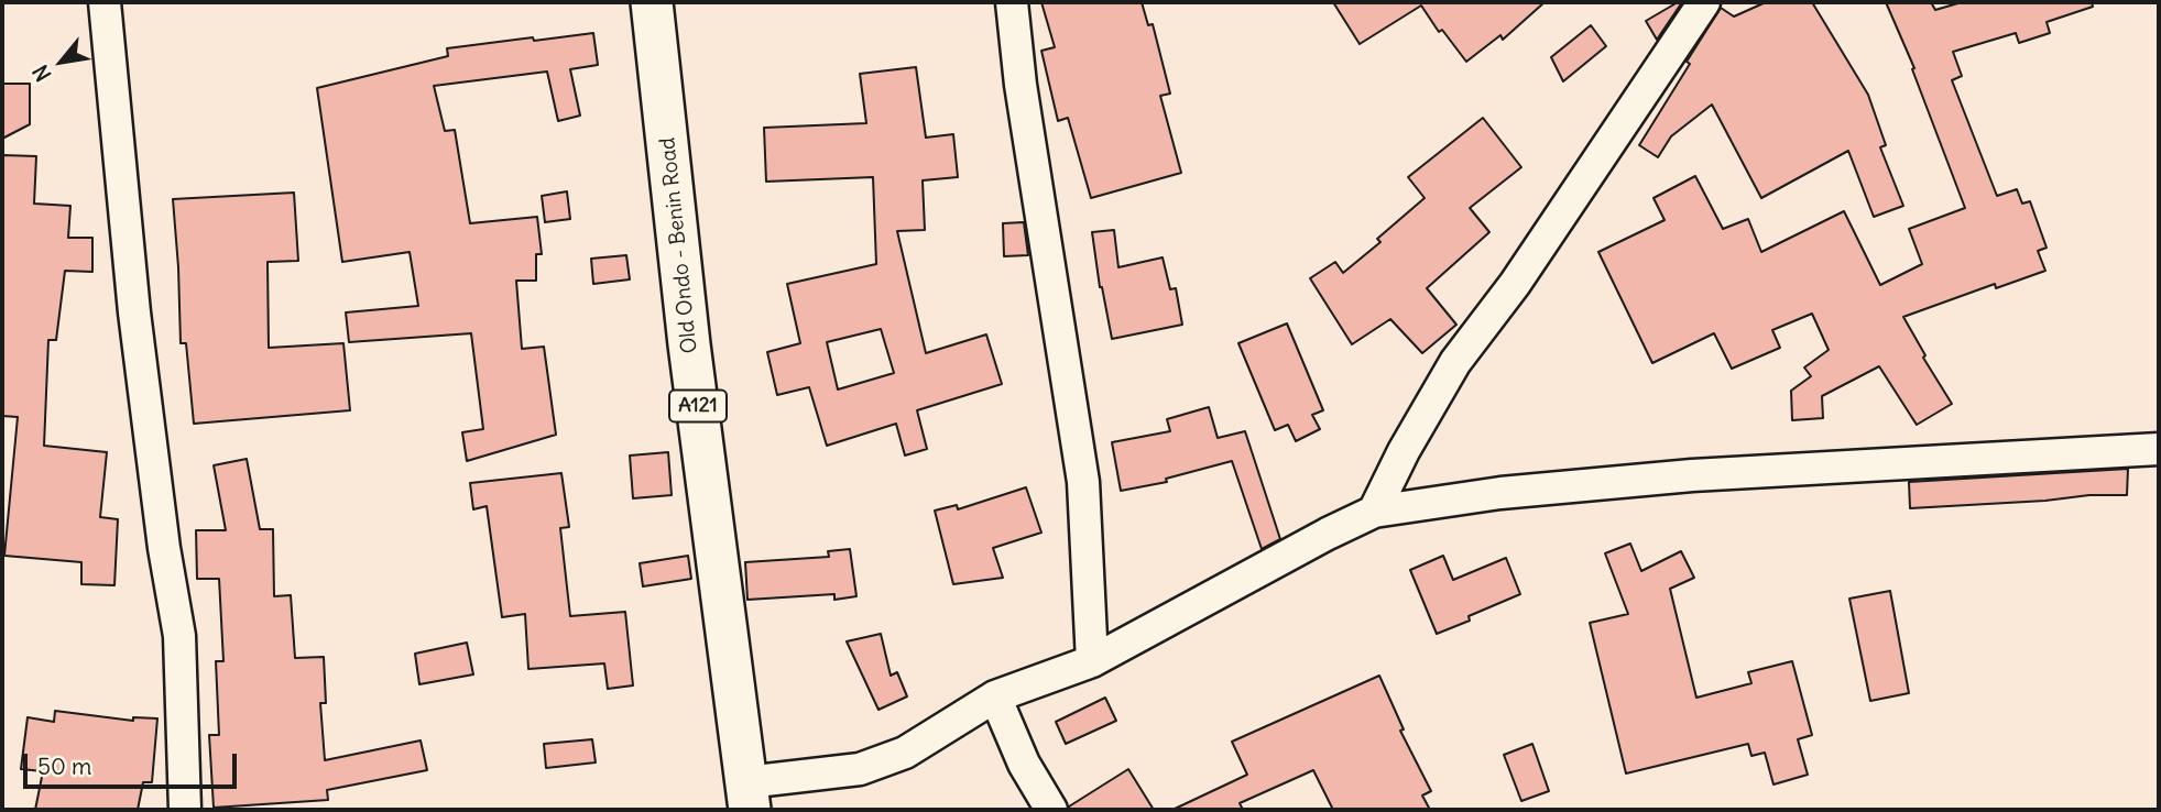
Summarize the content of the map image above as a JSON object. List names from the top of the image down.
{
  "streets": {
    "main road": ["Old Ondo - Benin Road", "A121"]
  },
  "scale_bar": "50 m",
  "north": "bottom left"
}
